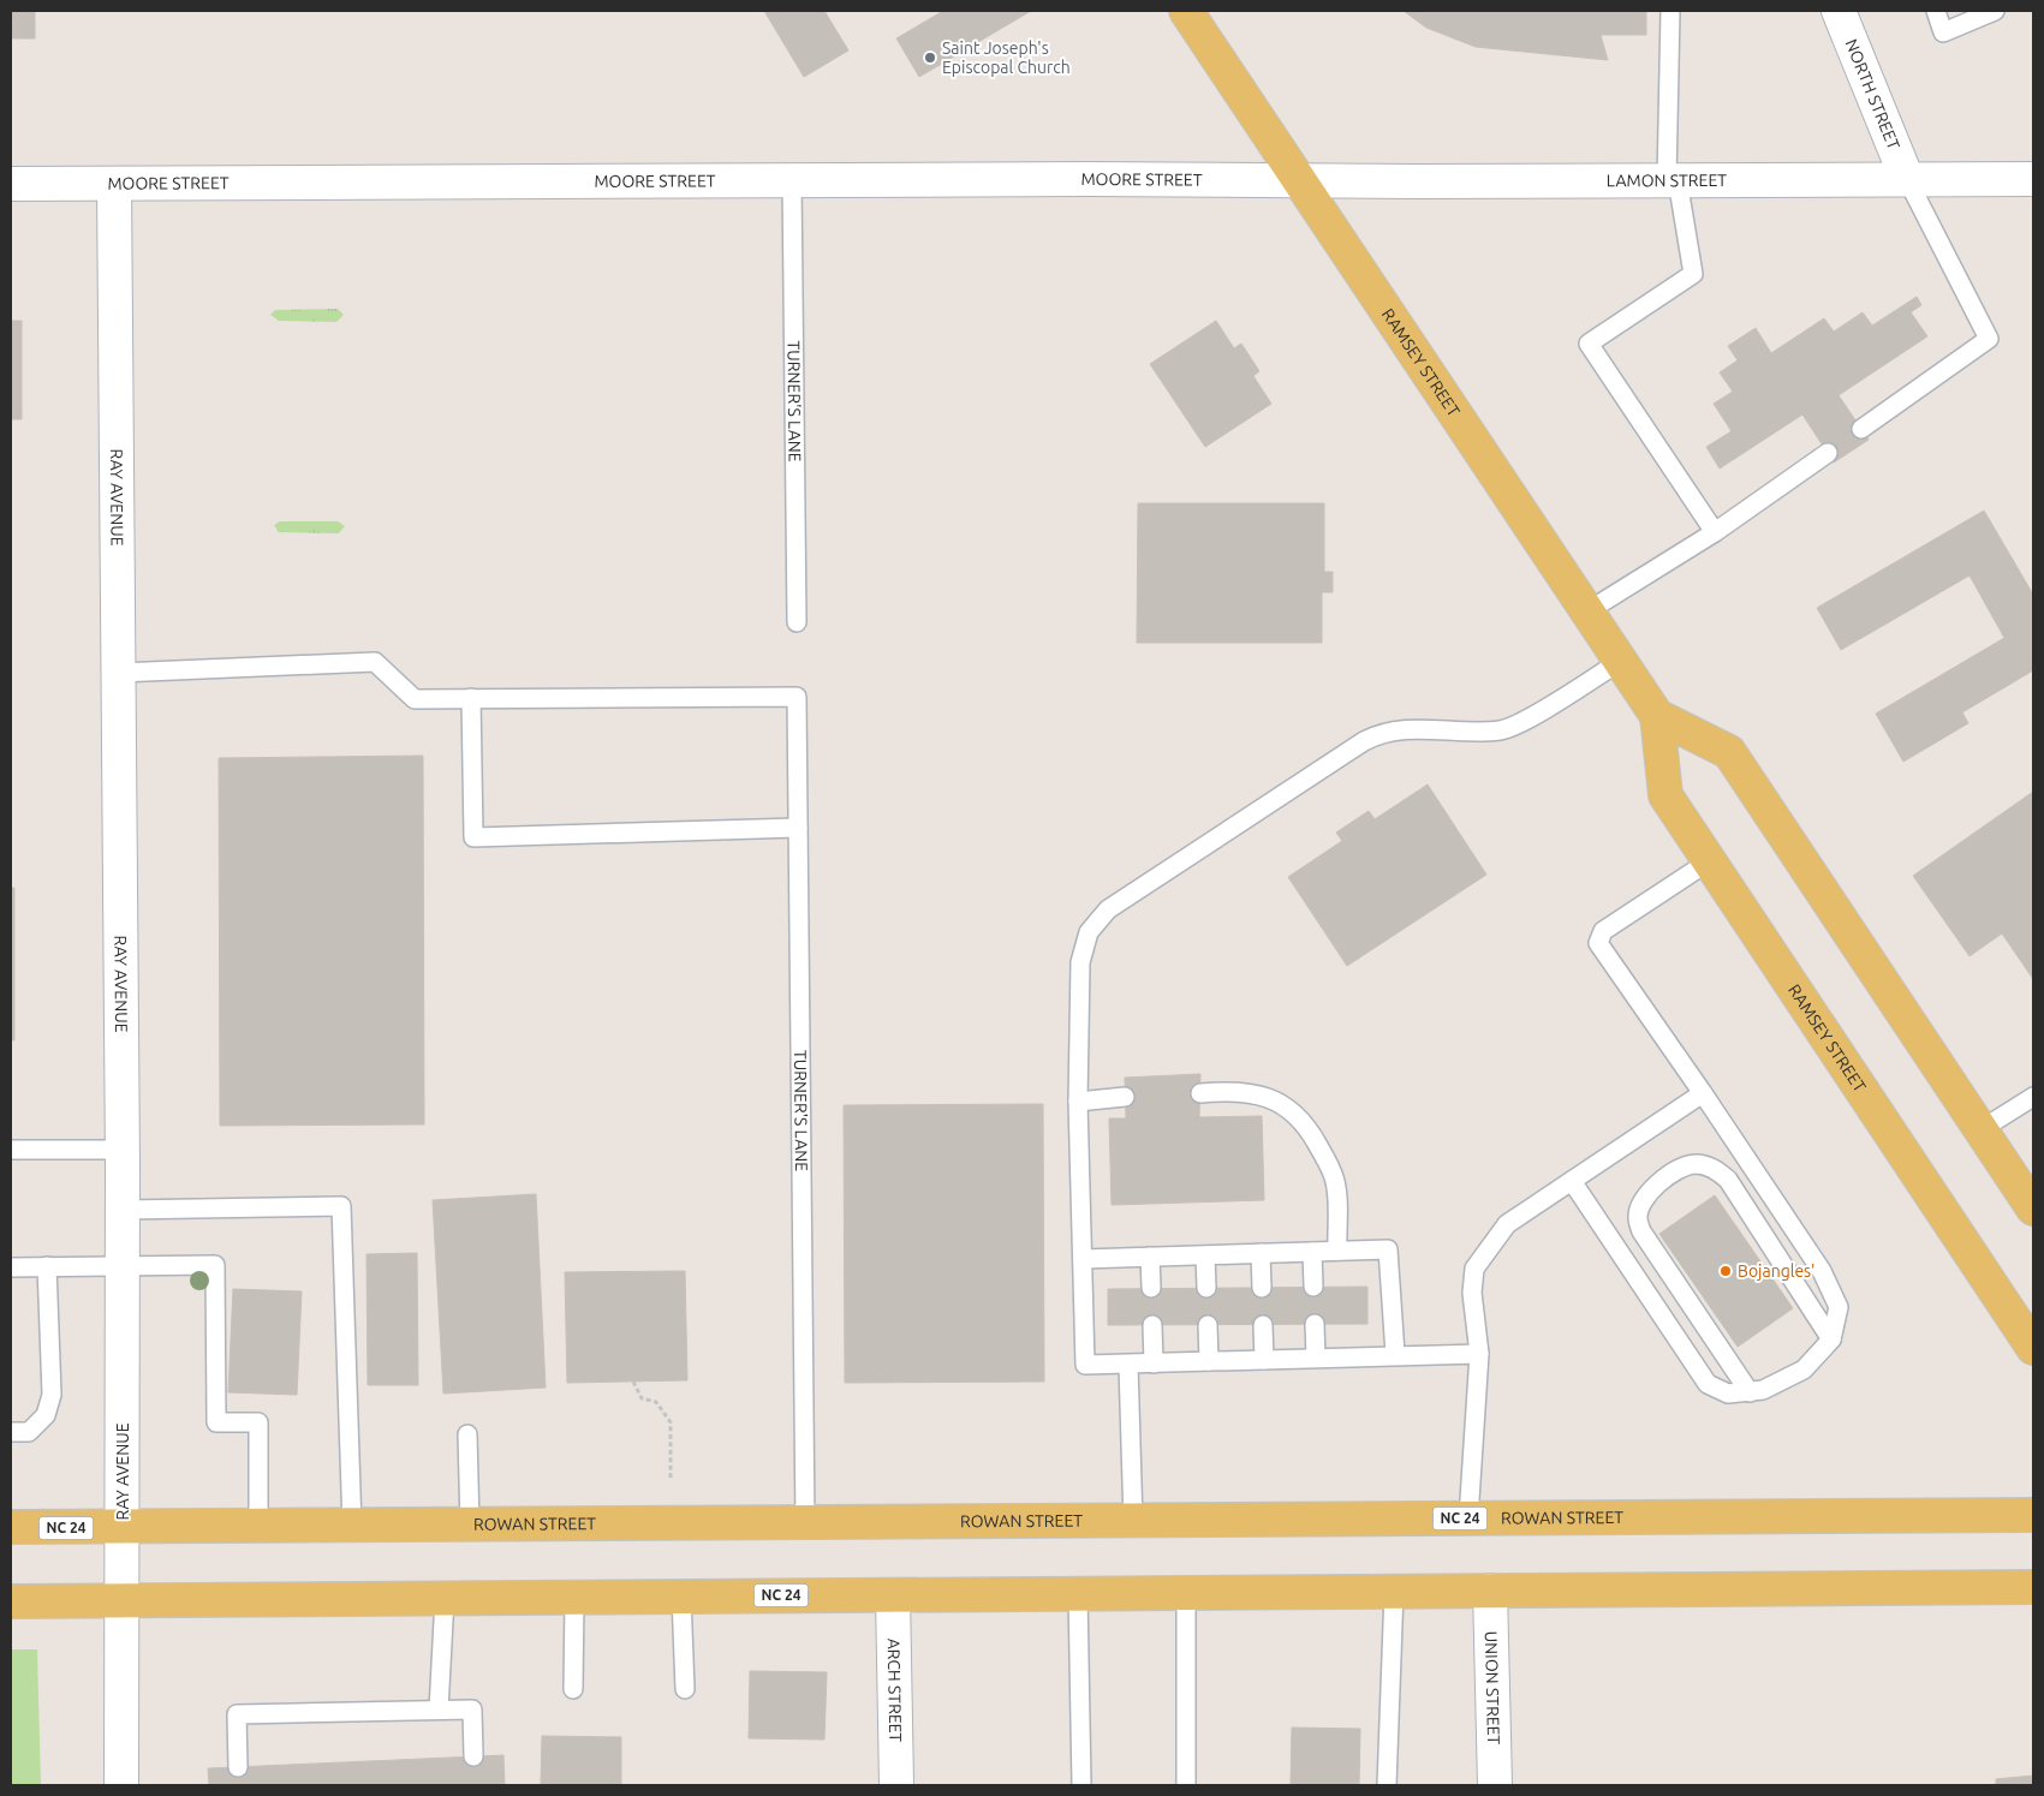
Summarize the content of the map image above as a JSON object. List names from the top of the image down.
{
  "streets": {
    "main road": ["RAMSEY STREET", "NC 24", "ROWAN STREET"],
    "street": [
      "NORTH STREET",
      "MOORE STREET",
      "LAMON STREET",
      "RAY AVENUE",
      "UNION STREET",
      "ARCH STREET"
    ],
    "lane": ["TURNER'S LANE"]
  },
  "crossings": [
    ["NORTH STREET", "LAMON STREET"],
    ["MOORE STREET", "LAMON STREET"],
    ["MOORE STREET", "RAMSEY STREET"],
    ["MOORE STREET", "TURNER'S LANE"],
    ["MOORE STREET", "RAY AVENUE"],
    ["LAMON STREET", "RAMSEY STREET"],
    ["TURNER'S LANE", "ROWAN STREET"],
    ["RAY AVENUE", "NC 24"],
    ["RAY AVENUE", "ROWAN STREET"],
    ["NC 24", "UNION STREET"],
    ["NC 24", "ARCH STREET"]
  ],
  "places": ["Saint Joseph's Episcopal Church", "Bojangles'"]
}
